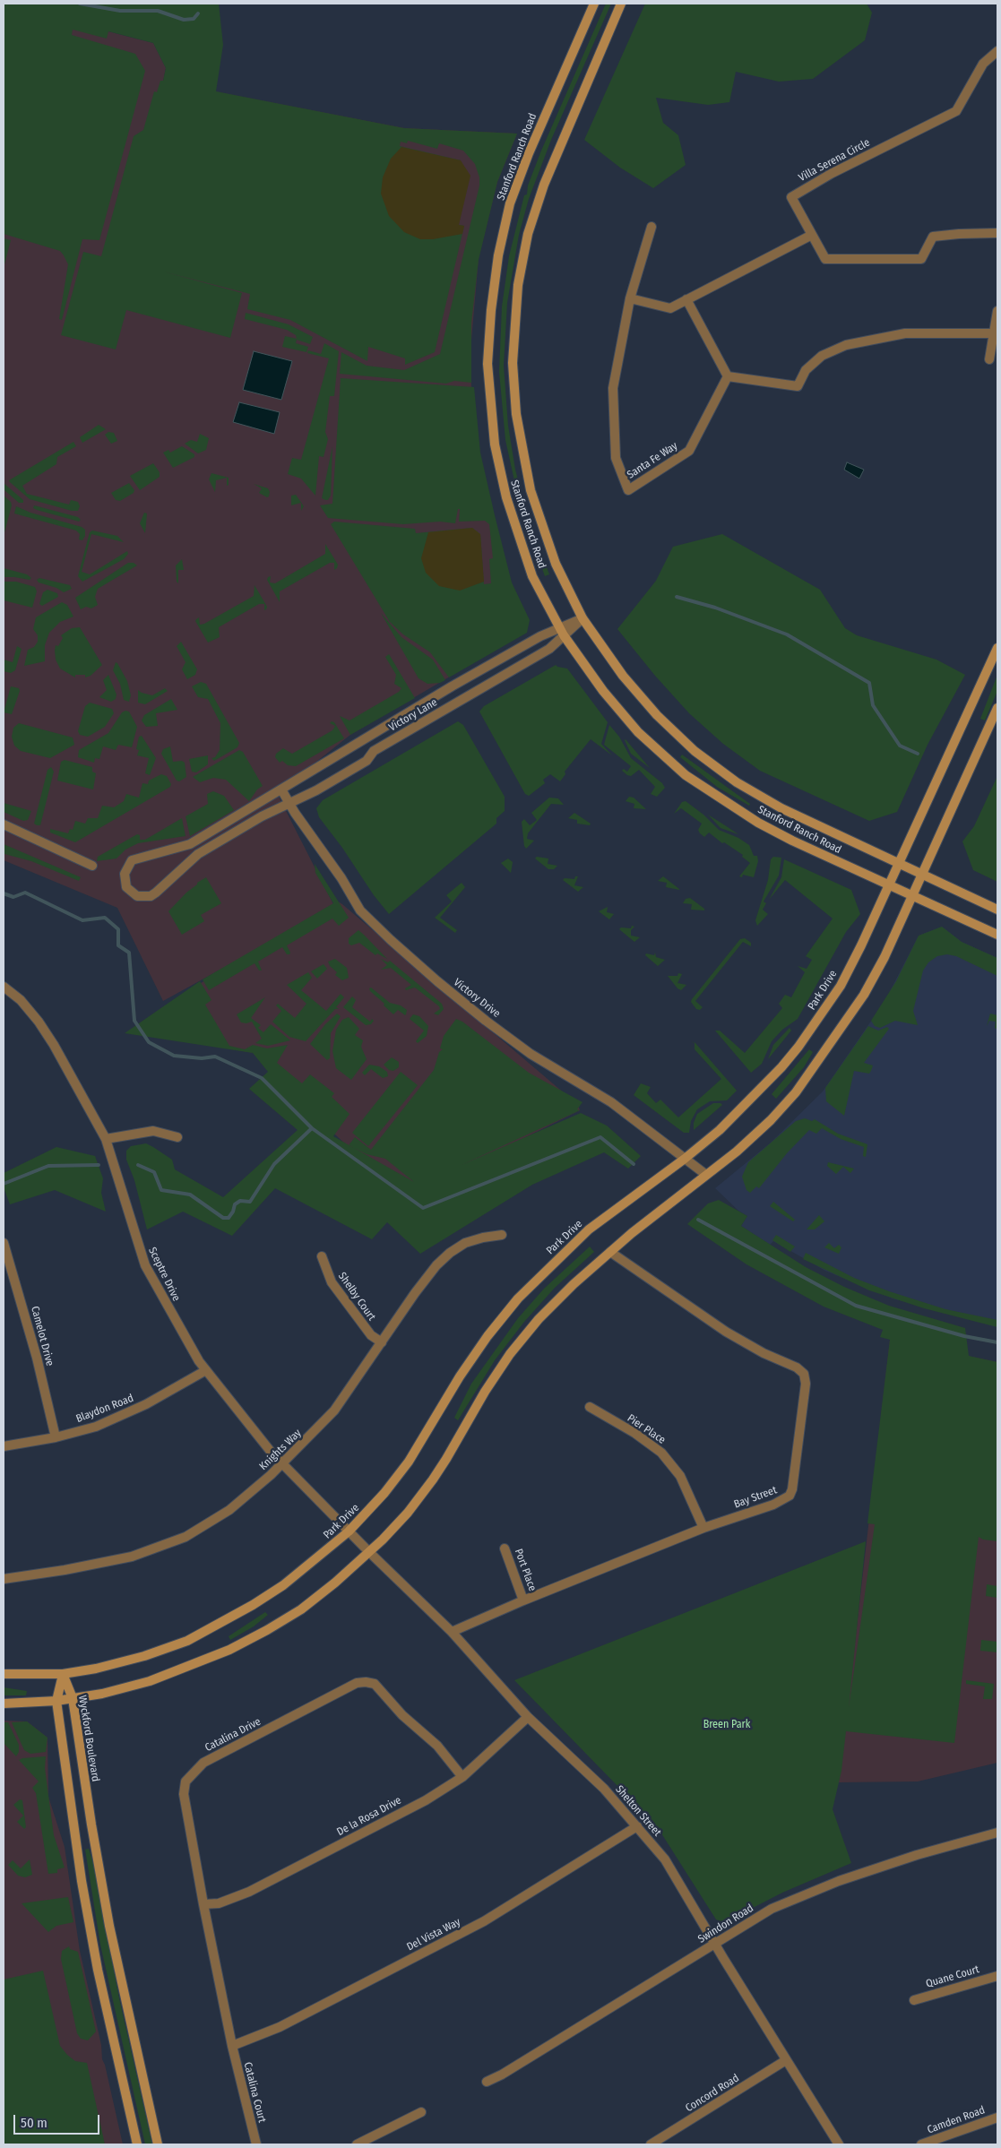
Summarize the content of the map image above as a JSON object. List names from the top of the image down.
{
  "streets": {
    "street": [
      "Stanford Ranch Road",
      "Villa Serena Circle",
      "Santa Fe Way",
      "Victory Lane",
      "Park Drive",
      "Victory Drive",
      "Sceptre Drive",
      "Shelby Court",
      "Camelot Drive",
      "Blaydon Road",
      "Pier Place",
      "Knights Way",
      "Bay Street",
      "Port Place",
      "Catalina Drive",
      "Wyckford Boulevard",
      "Shelton Street",
      "De la Rosa Drive",
      "Swindon Road",
      "Del Vista Way",
      "Quane Court",
      "Catalina Court",
      "Concord Road",
      "Camden Road"
    ]
  },
  "crossings": [
    ["Stanford Ranch Road", "Victory Lane"],
    ["Stanford Ranch Road", "Park Drive"],
    ["Victory Lane", "Victory Drive"],
    ["Park Drive", "Victory Drive"],
    ["Park Drive", "Sceptre Drive"],
    ["Park Drive", "Wyckford Boulevard"],
    ["Sceptre Drive", "Blaydon Road"],
    ["Sceptre Drive", "Knights Way"],
    ["Sceptre Drive", "Shelton Street"],
    ["Shelby Court", "Knights Way"],
    ["Camelot Drive", "Blaydon Road"],
    ["Pier Place", "Bay Street"],
    ["Bay Street", "Port Place"],
    ["Bay Street", "Shelton Street"],
    ["Catalina Drive", "De la Rosa Drive"],
    ["Catalina Drive", "Del Vista Way"],
    ["Catalina Drive", "Catalina Court"],
    ["Shelton Street", "De la Rosa Drive"],
    ["Shelton Street", "Swindon Road"],
    ["Shelton Street", "Del Vista Way"],
    ["Shelton Street", "Concord Road"],
    ["Del Vista Way", "Catalina Court"]
  ],
  "parks": ["Breen Park"],
  "scale_bar": "50 m"
}
